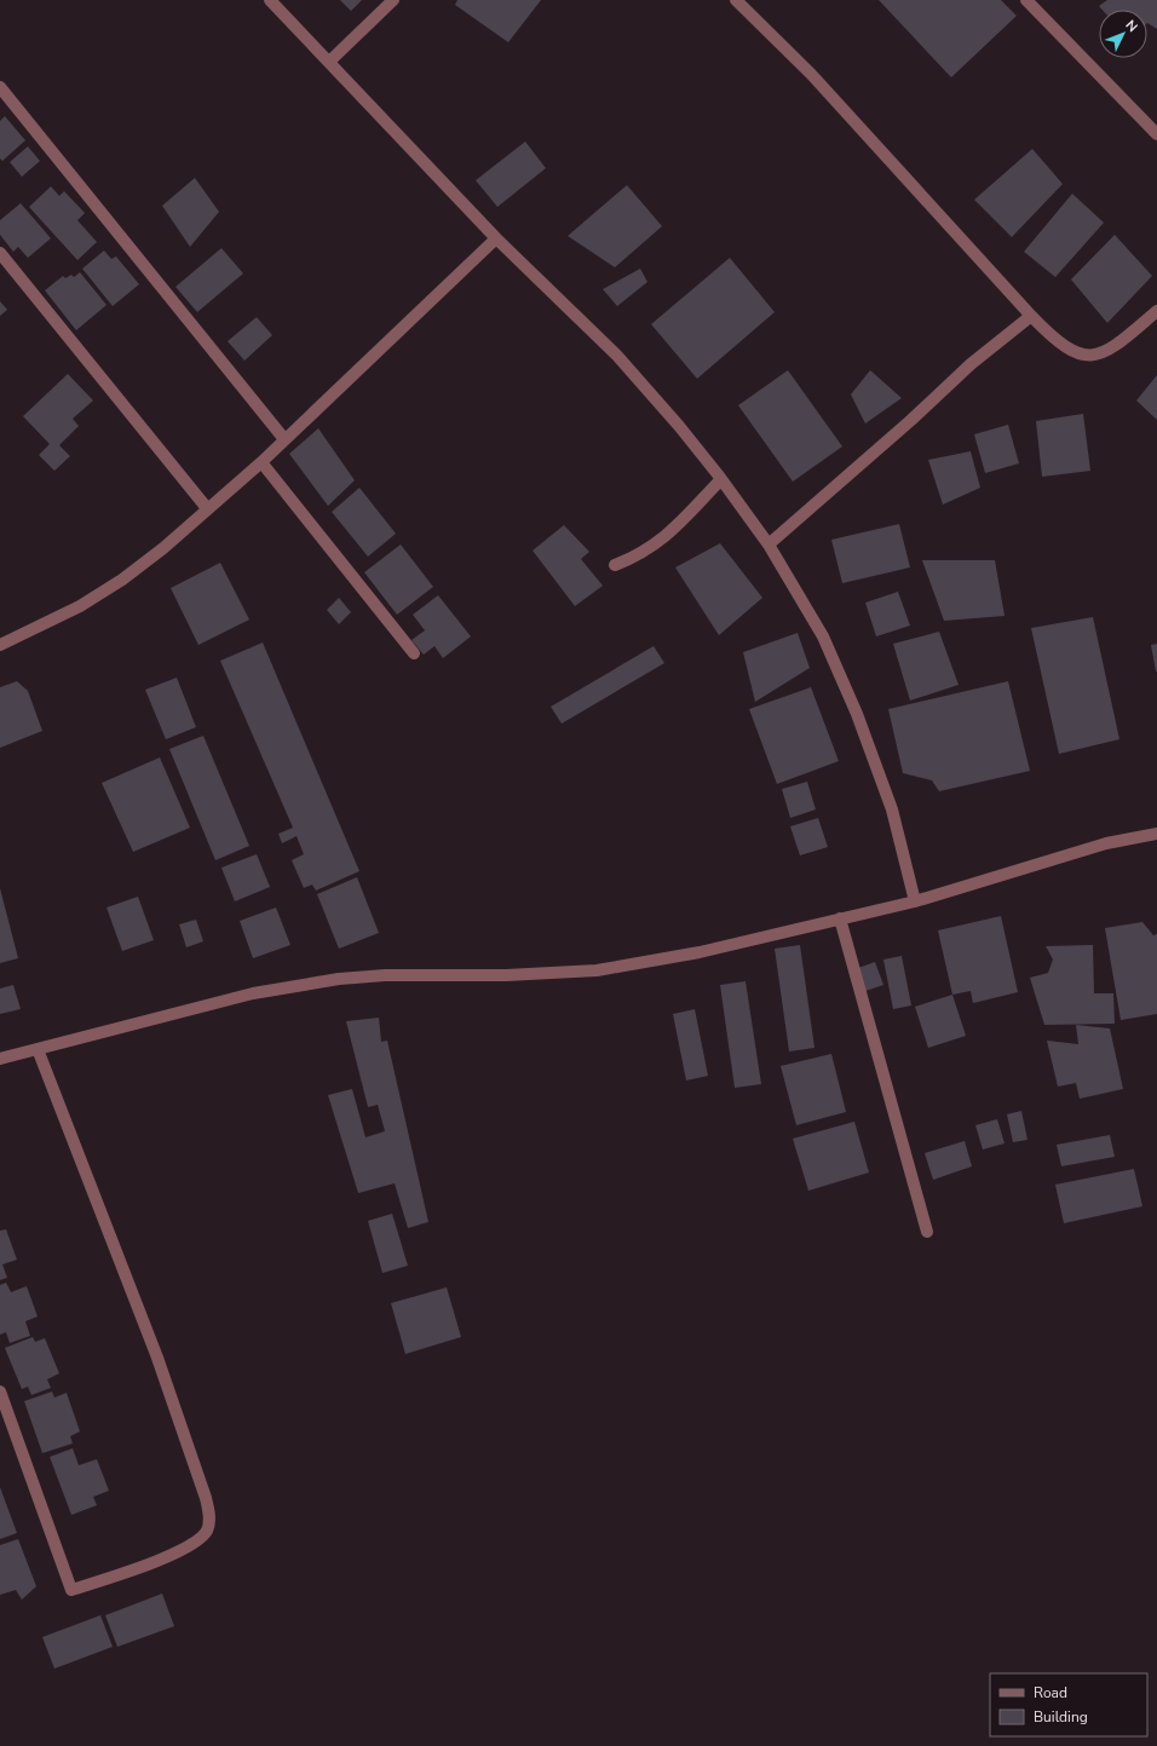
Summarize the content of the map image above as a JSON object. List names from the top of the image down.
{
  "legend": ["Road", "Building"],
  "north": "top right"
}
